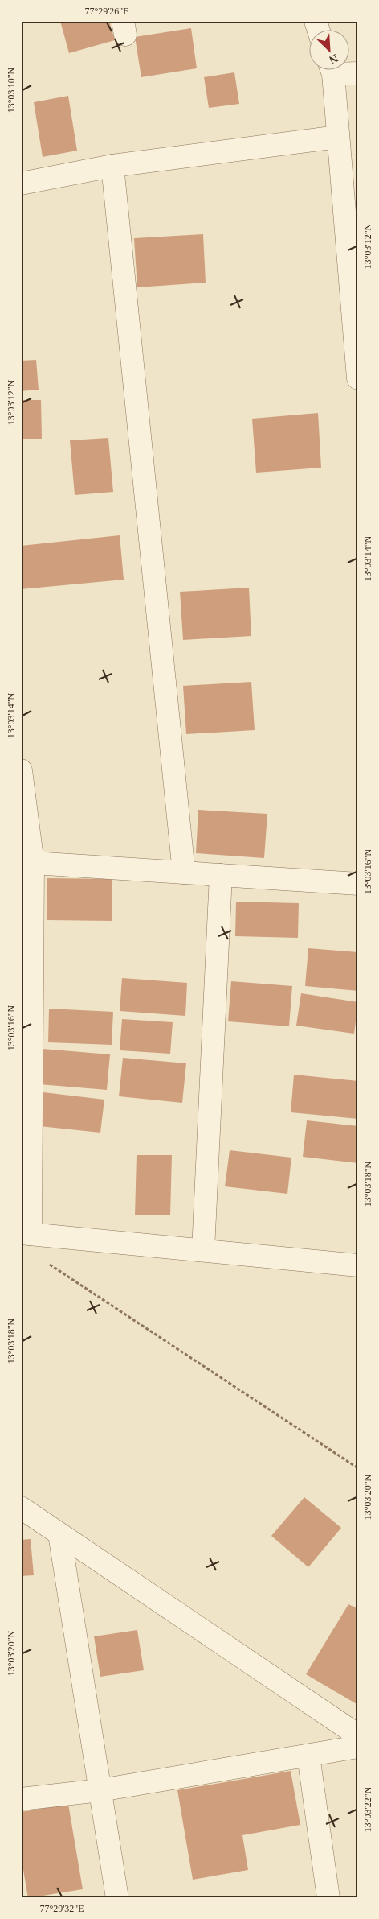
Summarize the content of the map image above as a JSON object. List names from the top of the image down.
{
  "north": "bottom right",
  "coordinates": [
    "77°29'26\"E",
    "13°03'10\"N",
    "13°03'12\"N",
    "13°03'14\"N",
    "13°03'16\"N",
    "13°03'18\"N",
    "13°03'20\"N",
    "13°03'22\"N",
    "77°29'32\"E"
  ]
}
